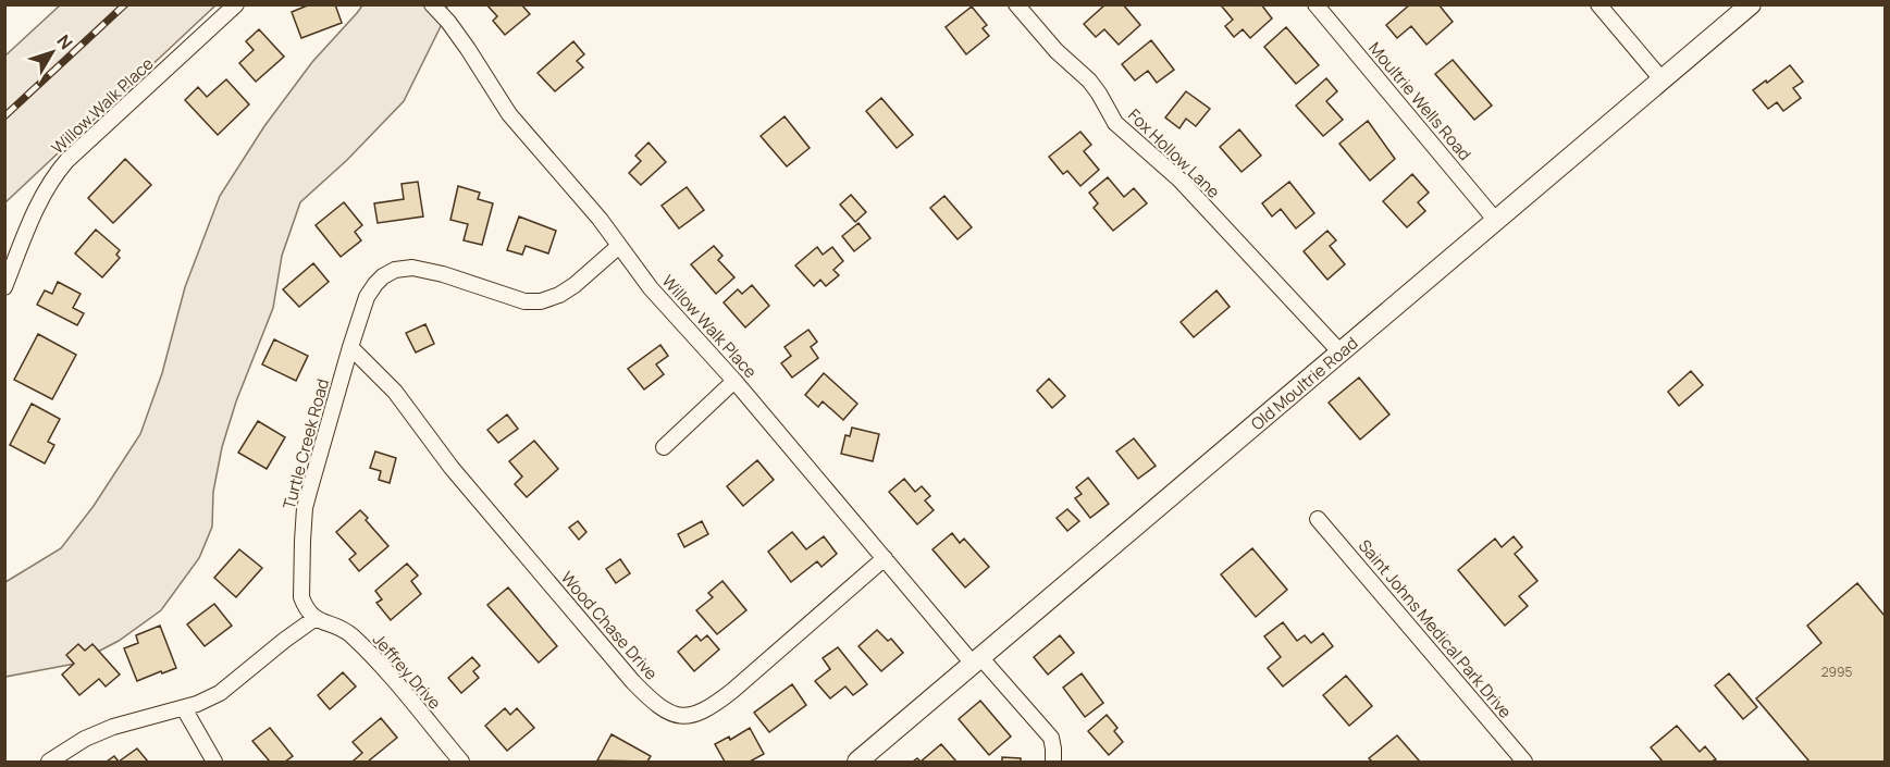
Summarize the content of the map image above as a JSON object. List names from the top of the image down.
{
  "streets": {
    "main road": ["Old Moultrie Road"],
    "street": [
      "Moultrie Wells Road",
      "Willow Walk Place",
      "Fox Hollow Lane",
      "Turtle Creek Road",
      "Wood Chase Drive",
      "Saint Johns Medical Park Drive",
      "Jeffrey Drive"
    ]
  },
  "crossings": [
    ["Moultrie Wells Road", "Old Moultrie Road"],
    ["Willow Walk Place", "Old Moultrie Road"],
    ["Willow Walk Place", "Turtle Creek Road"],
    ["Willow Walk Place", "Wood Chase Drive"],
    ["Fox Hollow Lane", "Old Moultrie Road"],
    ["Turtle Creek Road", "Wood Chase Drive"],
    ["Turtle Creek Road", "Jeffrey Drive"]
  ],
  "house_numbers": ["2995"],
  "north": "top right"
}
